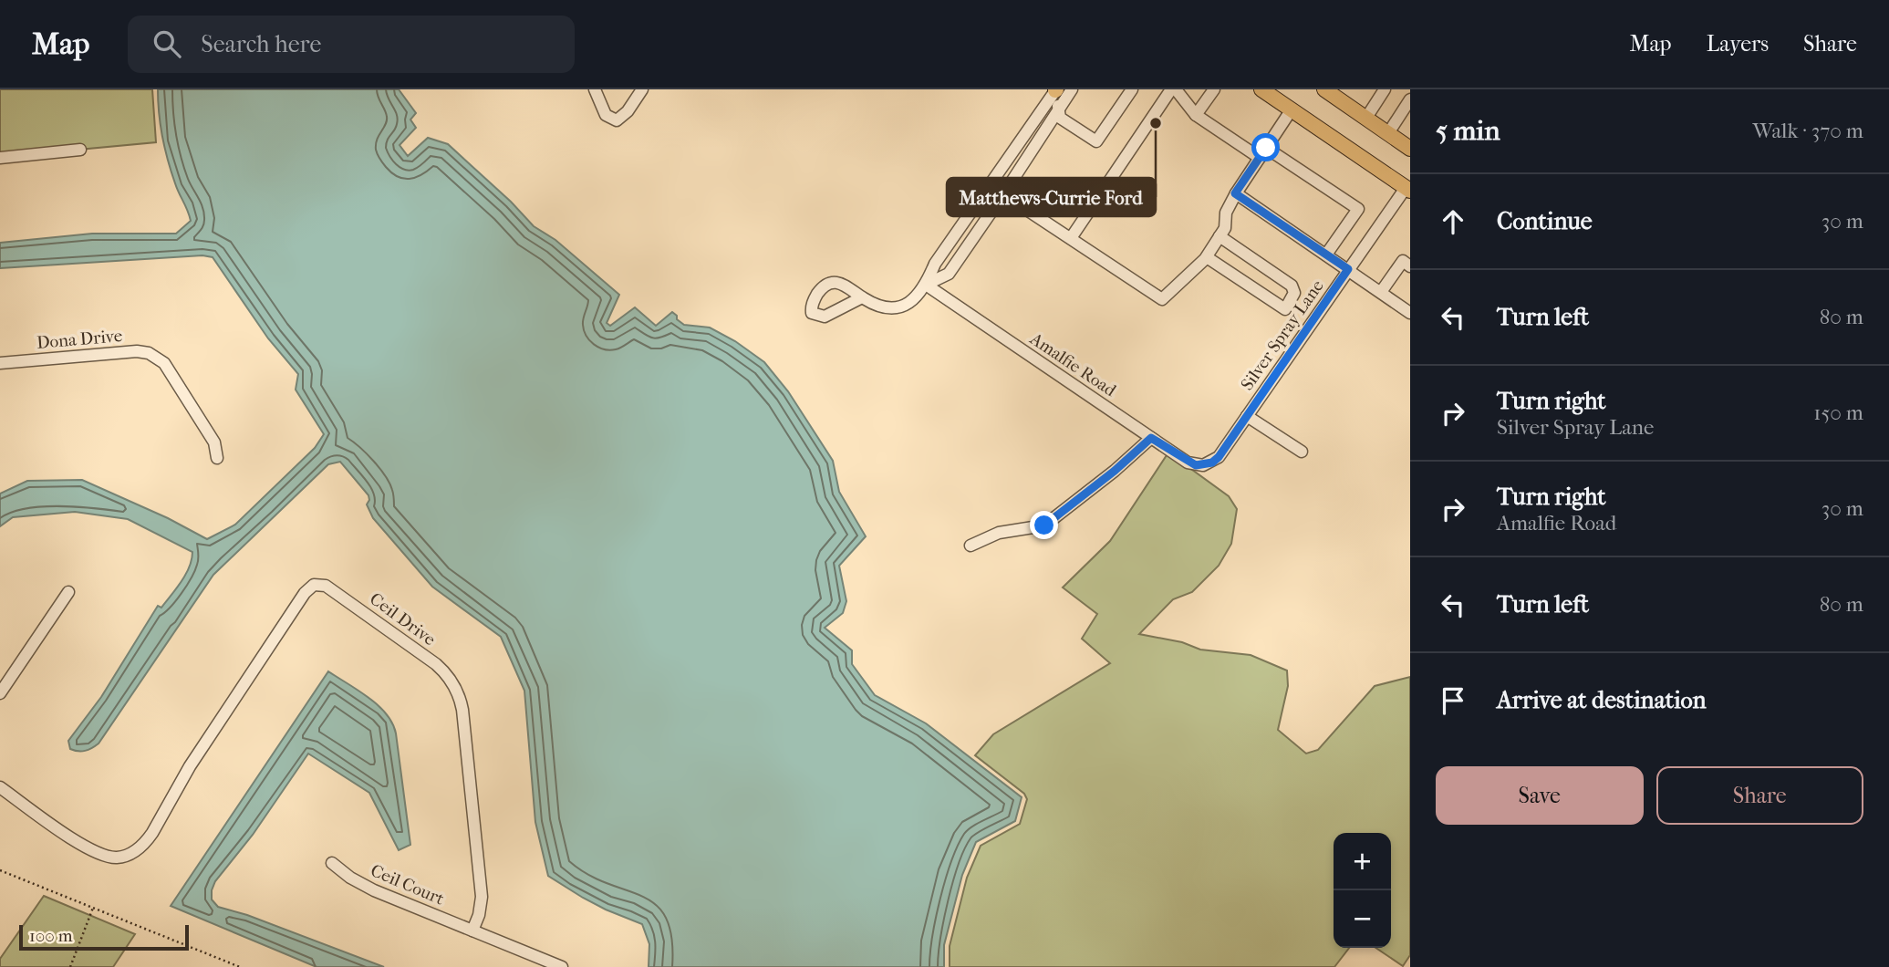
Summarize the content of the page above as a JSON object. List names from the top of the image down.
{
  "streets": {
    "street": [
      "Silver Spray Lane",
      "Dona Drive",
      "Amalfie Road",
      "Ceil Drive",
      "Ceil Court"
    ]
  },
  "crossings": [
    ["Silver Spray Lane", "Amalfie Road"],
    ["Ceil Drive", "Ceil Court"]
  ],
  "places": ["Matthews-Currie Ford"],
  "scale_bar": "100 m",
  "page": {
    "header": "Map",
    "search": "Search here",
    "nav": ["Map", "Layers", "Share"],
    "heading": ["5 min", "Walk · 370 m"],
    "list": [
      ["Continue", "30 m"],
      ["Turn left", "80 m"],
      ["Turn right", "Silver Spray Lane", "150 m"],
      ["Turn right", "Amalfie Road", "30 m"],
      ["Turn left", "80 m"],
      "Arrive at destination"
    ],
    "buttons": ["Save", "Share"],
    "map_buttons": ["+", "−"],
    "scale": "100 m"
  }
}
